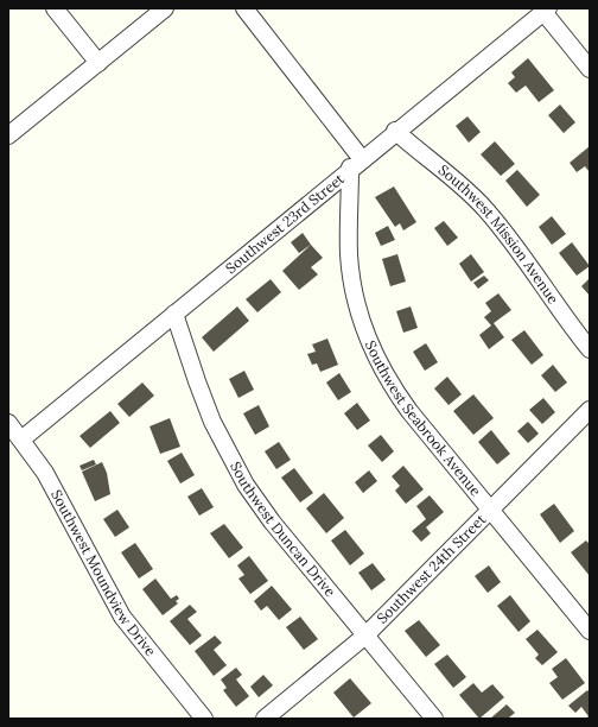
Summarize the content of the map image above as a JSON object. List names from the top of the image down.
{
  "streets": {
    "street": [
      "Southwest 23rd Street",
      "Southwest Mission Avenue",
      "Southwest Seabrook Avenue",
      "Southwest Duncan Drive",
      "Southwest 24th Street",
      "Southwest Moundview Drive"
    ]
  },
  "crossings": [
    ["Southwest 23rd Street", "Southwest Mission Avenue"],
    ["Southwest 23rd Street", "Southwest Seabrook Avenue"],
    ["Southwest 23rd Street", "Southwest Duncan Drive"],
    ["Southwest 23rd Street", "Southwest Moundview Drive"],
    ["Southwest Seabrook Avenue", "Southwest 24th Street"],
    ["Southwest Duncan Drive", "Southwest 24th Street"]
  ]
}
